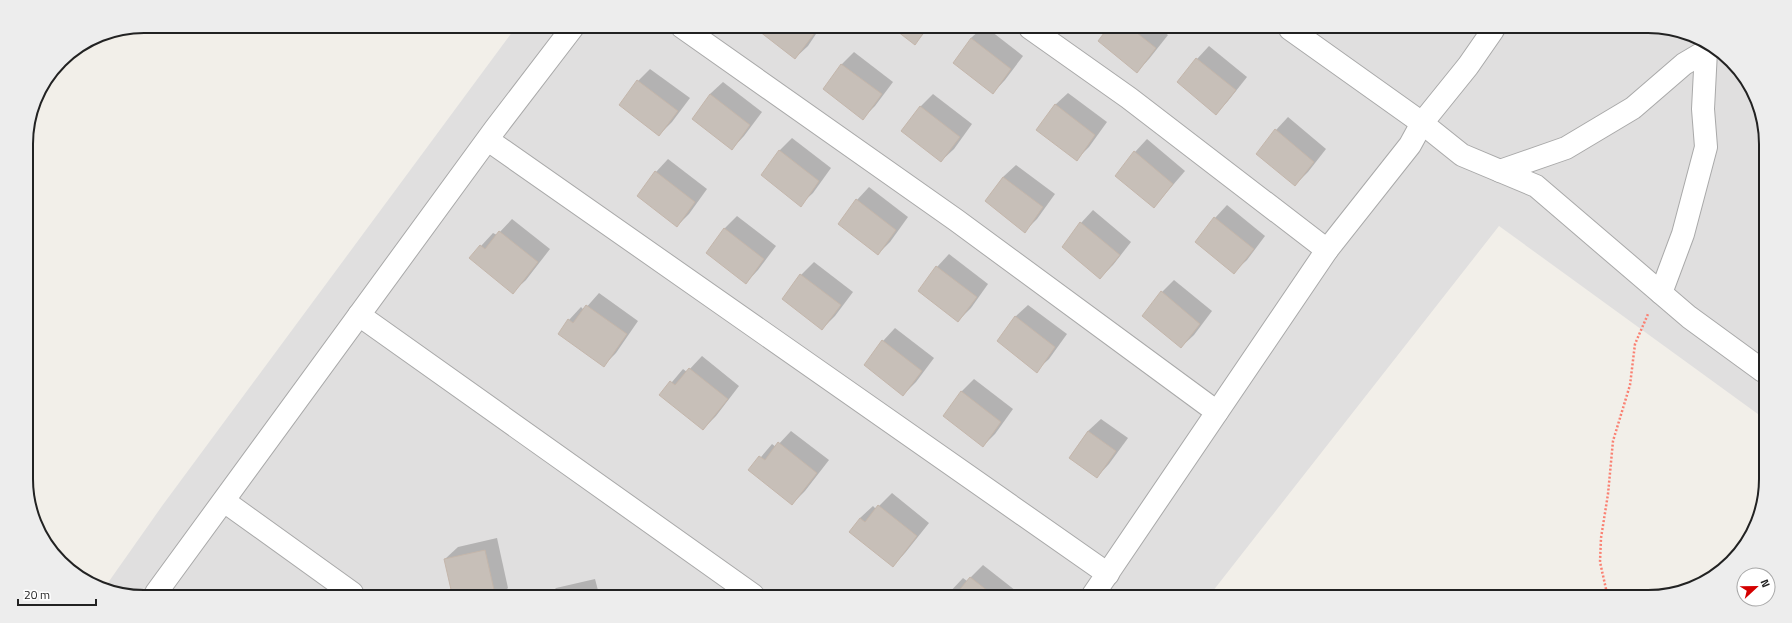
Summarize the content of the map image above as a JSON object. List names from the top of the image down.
{
  "scale_bar": "20 m",
  "north": "right"
}
